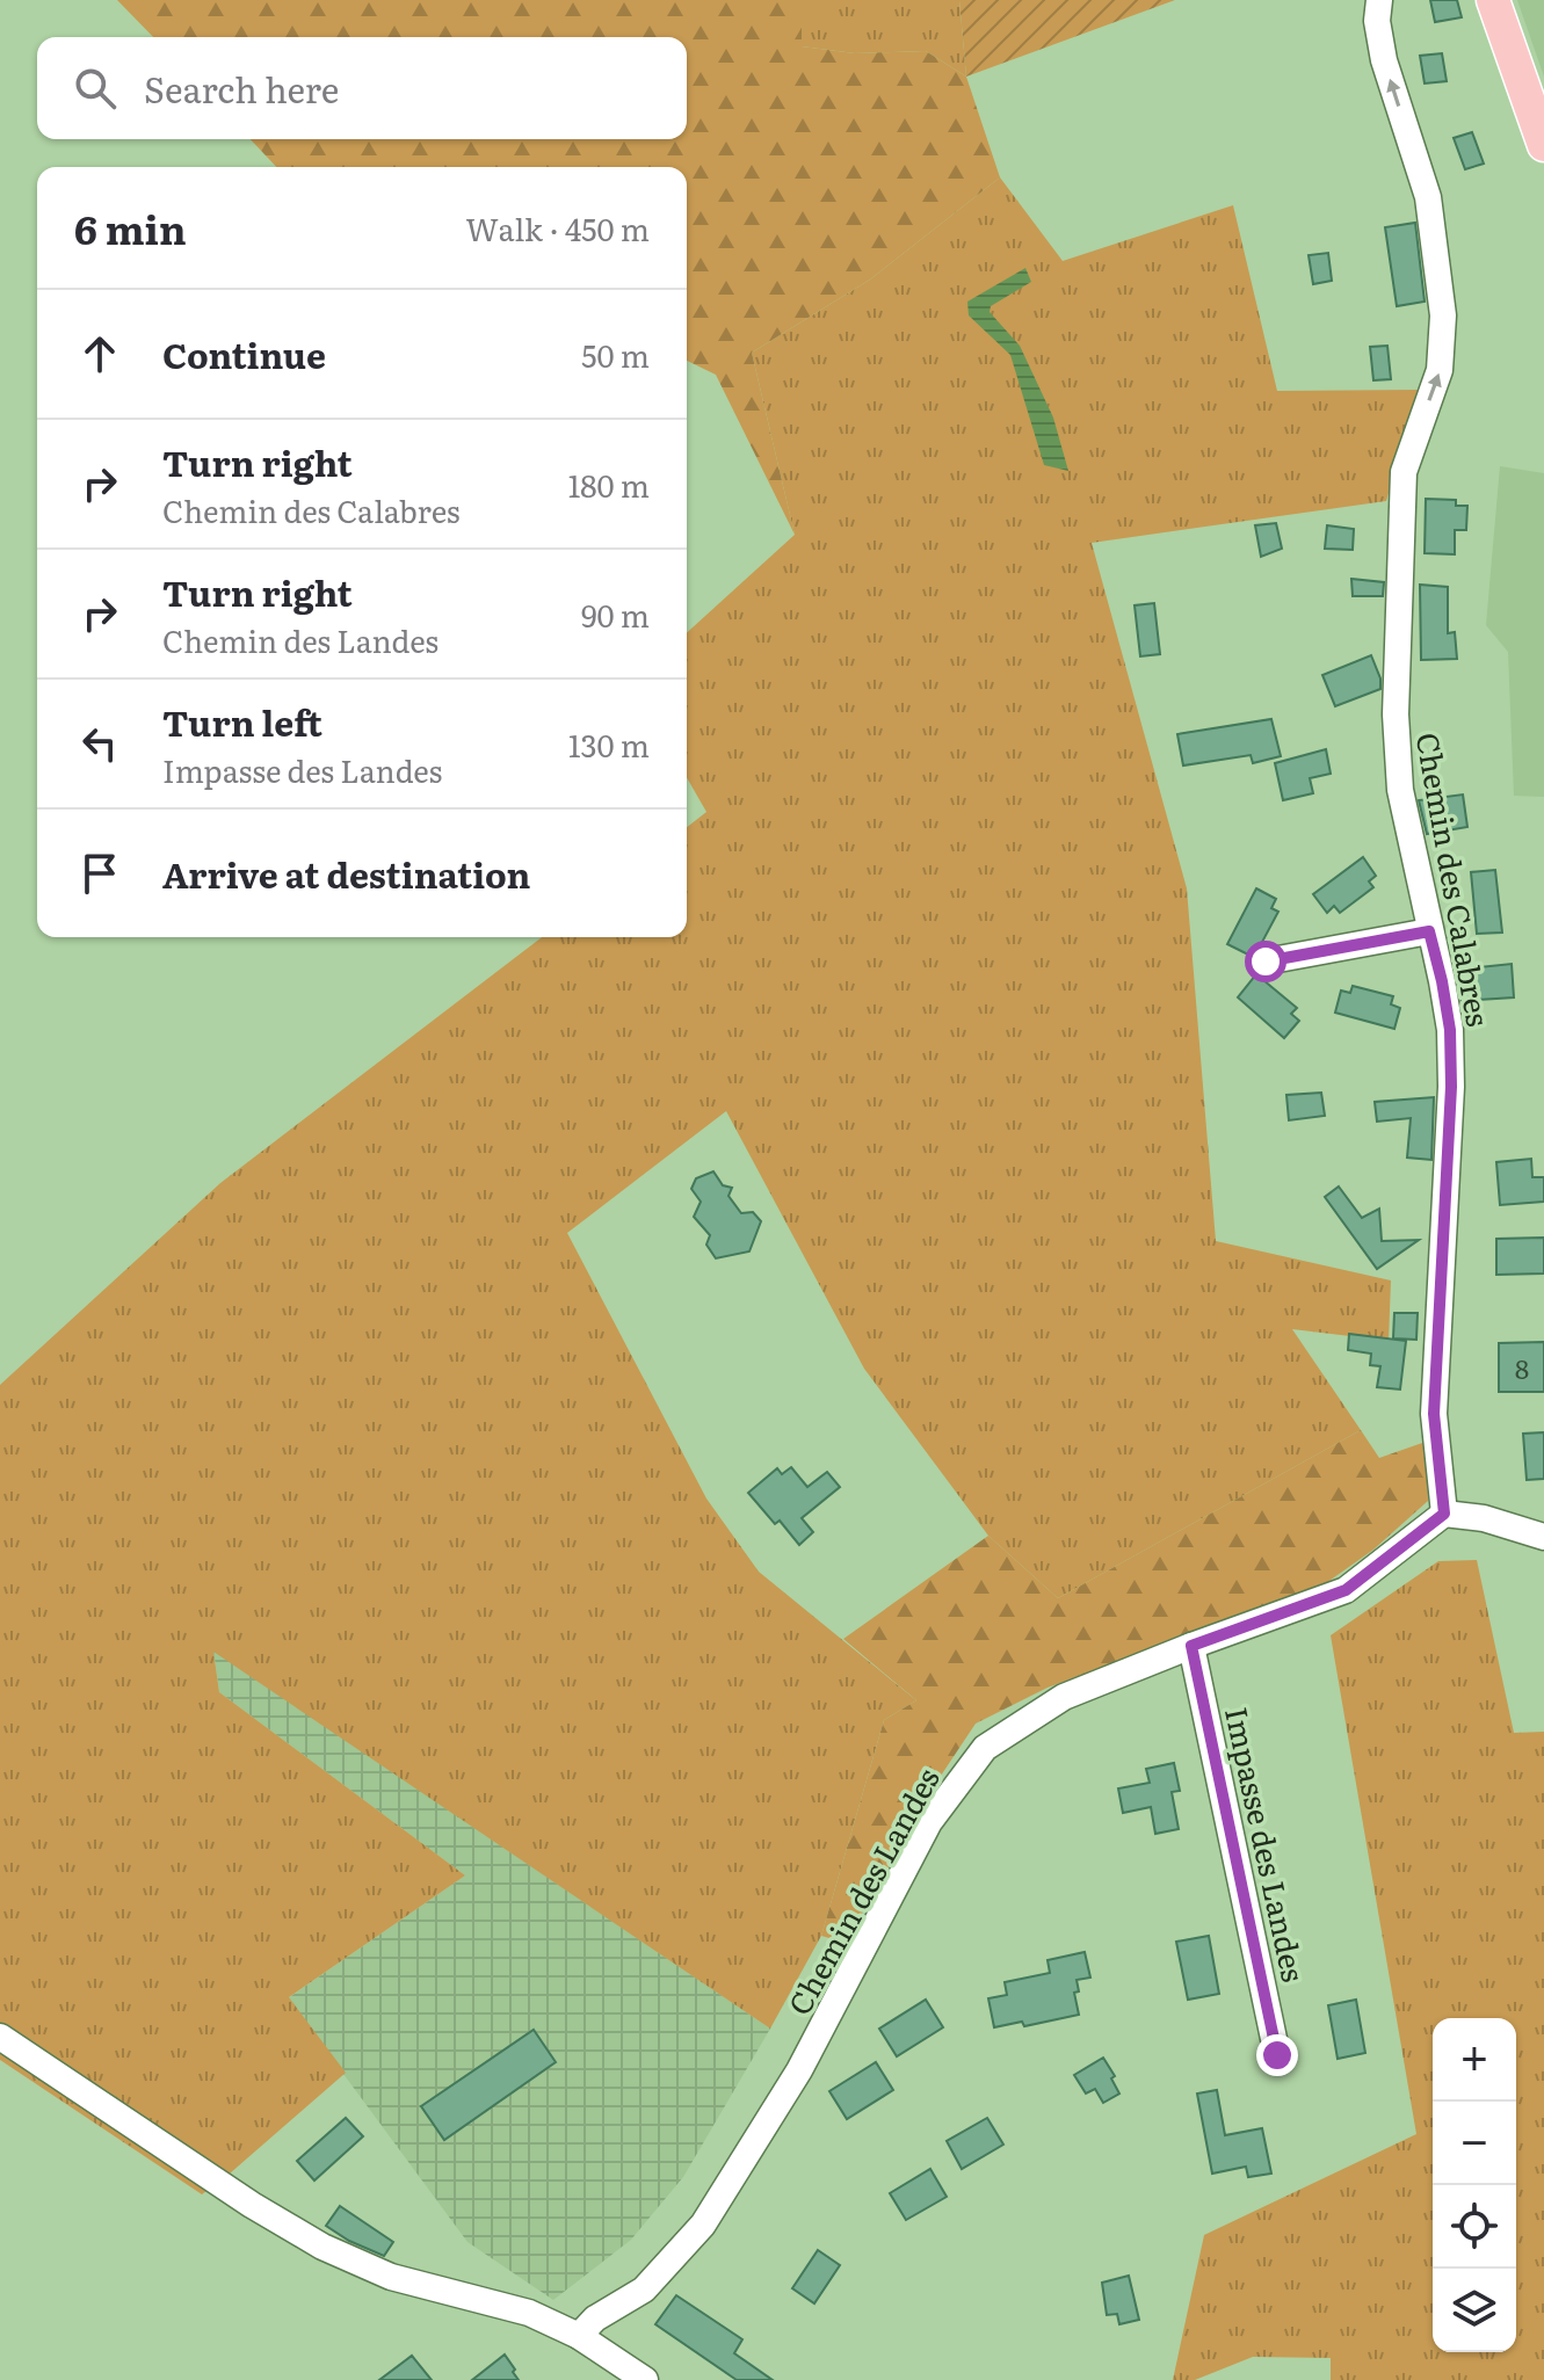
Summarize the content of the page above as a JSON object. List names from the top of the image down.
{
  "streets": {
    "street": ["Chemin des Calabres", "Impasse des Landes", "Chemin des Landes"]
  },
  "crossings": [
    ["Chemin des Calabres", "Chemin des Landes"],
    ["Impasse des Landes", "Chemin des Landes"]
  ],
  "one_way": ["Chemin des Calabres"],
  "house_numbers": ["8"],
  "page": {
    "search": "Search here",
    "heading": ["6 min", "Walk · 450 m"],
    "list": [
      ["Continue", "50 m"],
      ["Turn right", "Chemin des Calabres", "180 m"],
      ["Turn right", "Chemin des Landes", "90 m"],
      ["Turn left", "Impasse des Landes", "130 m"],
      "Arrive at destination"
    ],
    "map_buttons": ["+", "−"]
  }
}
